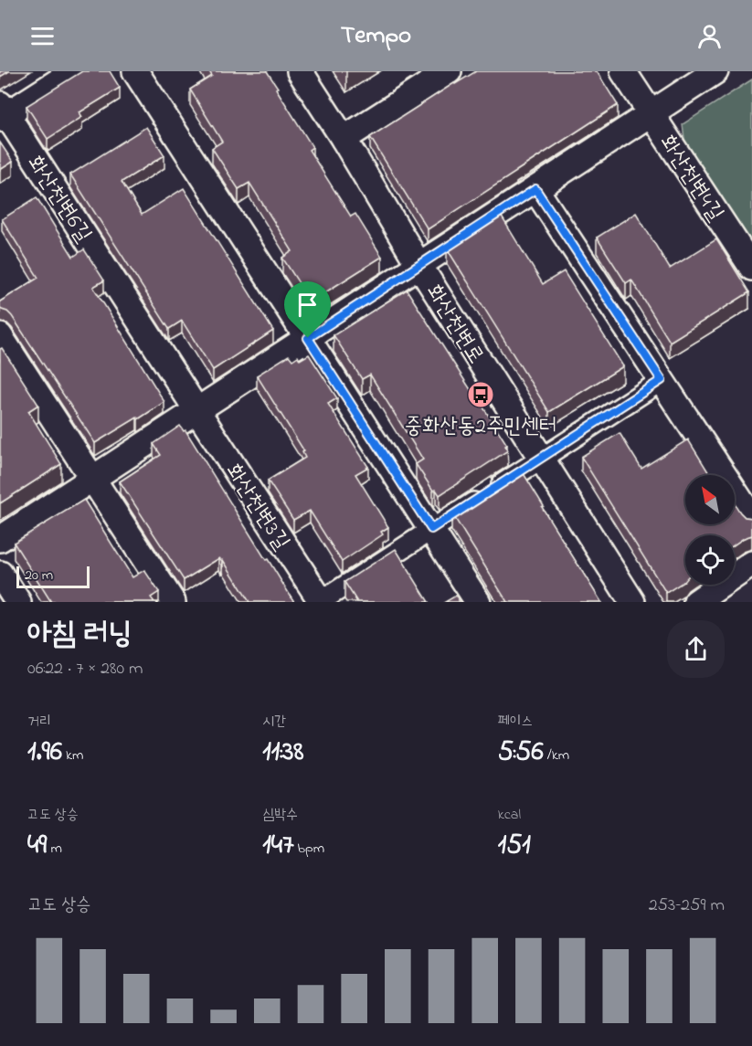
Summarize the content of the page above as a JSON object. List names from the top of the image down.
{
  "streets": {
    "street": [
      "화산천변4길",
      "화산천변6길",
      "화산천변로",
      "화산천변3길"
    ]
  },
  "crossings": [
    ["화산천변4길", "화산천변로"],
    ["화산천변6길", "화산천변3길"]
  ],
  "places": {
    "bus stop": ["중화산동2주민센터"]
  },
  "scale_bar": "20 m",
  "north": "top left",
  "page": {
    "header": "Tempo",
    "scale": "20 m",
    "heading": ["아침 러닝", "06:22 · 7 × 280 m"],
    "stats": [
      ["거리", "1.96 km"],
      ["시간", "11:38"],
      ["페이스", "5:56 /km"],
      ["고도 상승", "49 m"],
      ["심박수", "147 bpm"],
      ["kcal", "151"]
    ],
    "chart": ["고도 상승", "253–259 m"]
  }
}
